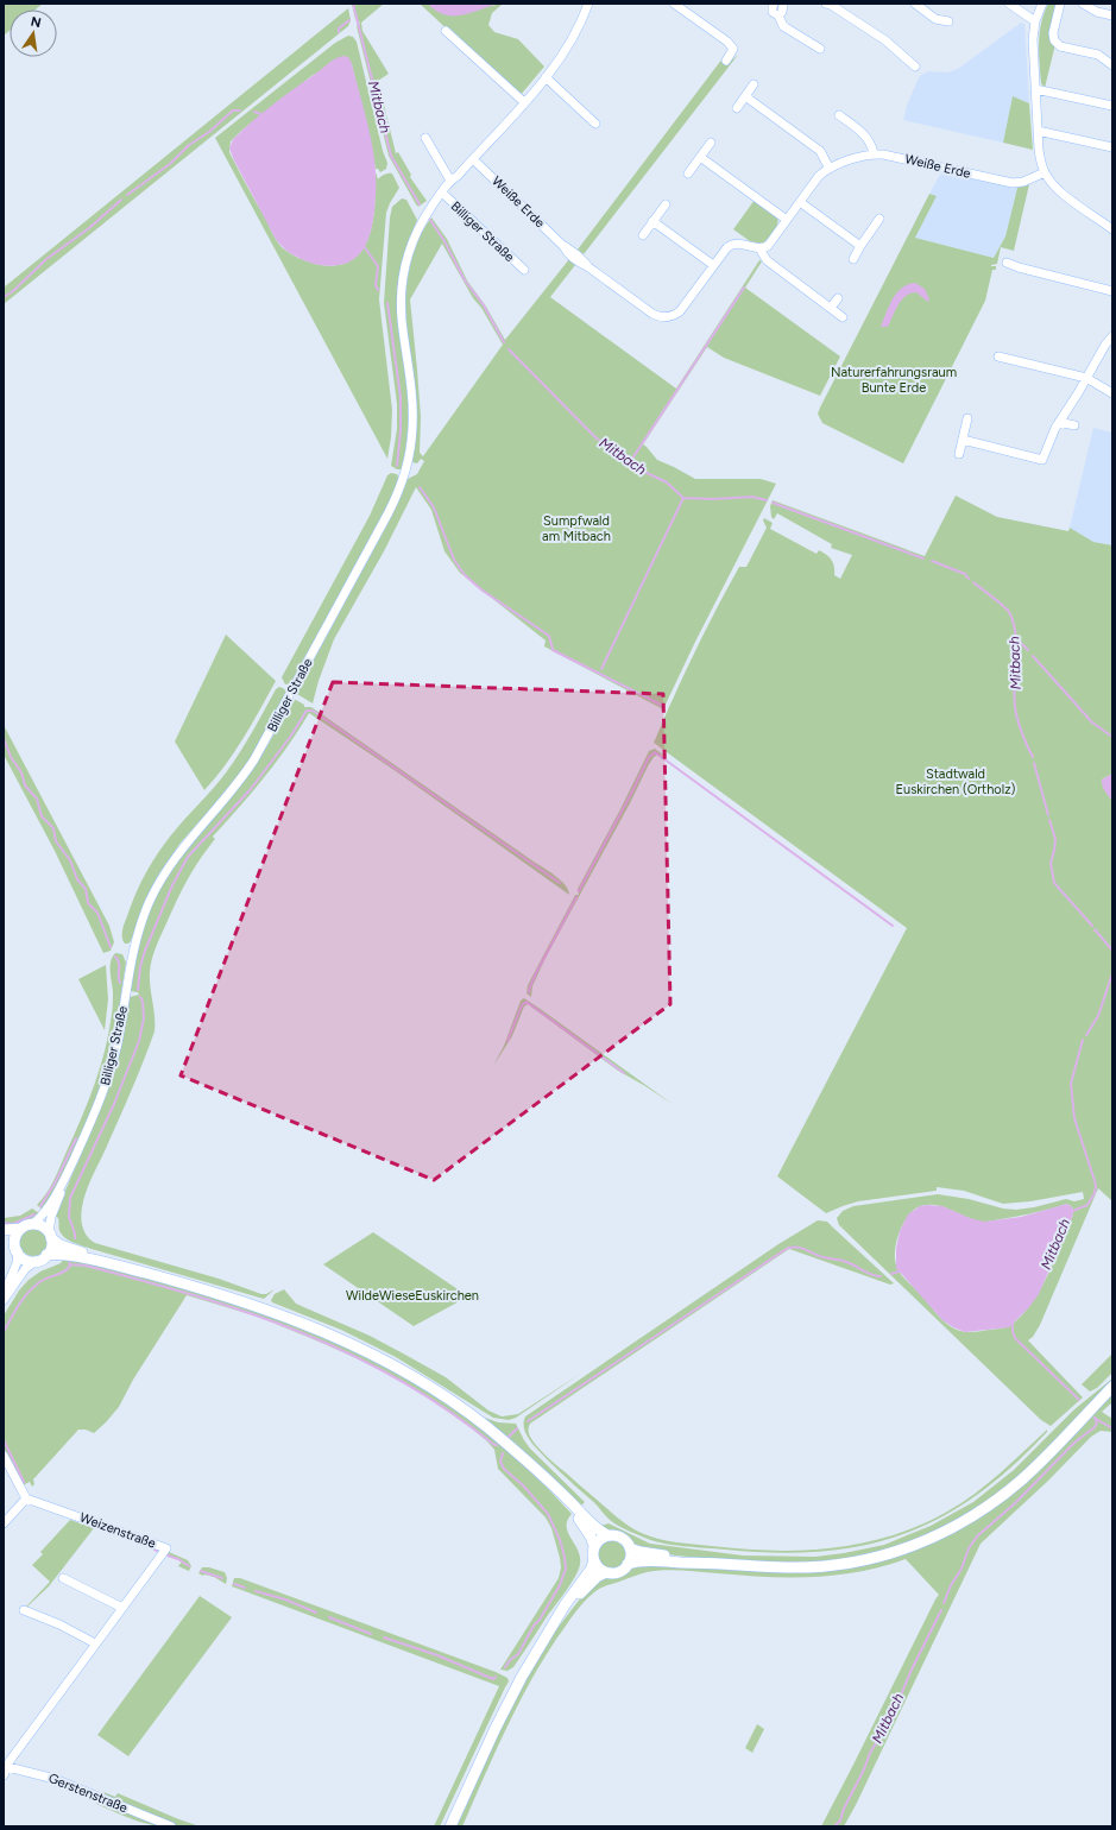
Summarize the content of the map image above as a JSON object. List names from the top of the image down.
{
  "streets": {
    "street": [
      "Weiße Erde",
      "Billiger Straße",
      "Weizenstraße",
      "Gerstenstraße"
    ]
  },
  "crossings": [
    ["Weiße Erde", "Billiger Straße"],
    ["Weizenstraße", "Gerstenstraße"]
  ],
  "water": ["Mitbach"],
  "parks": [
    "Naturerfahrungsraum Bunte Erde",
    "Sumpfwald am Mitbach",
    "Stadtwald Euskirchen (Ortholz)",
    "WildeWieseEuskirchen"
  ],
  "north": "top"
}
